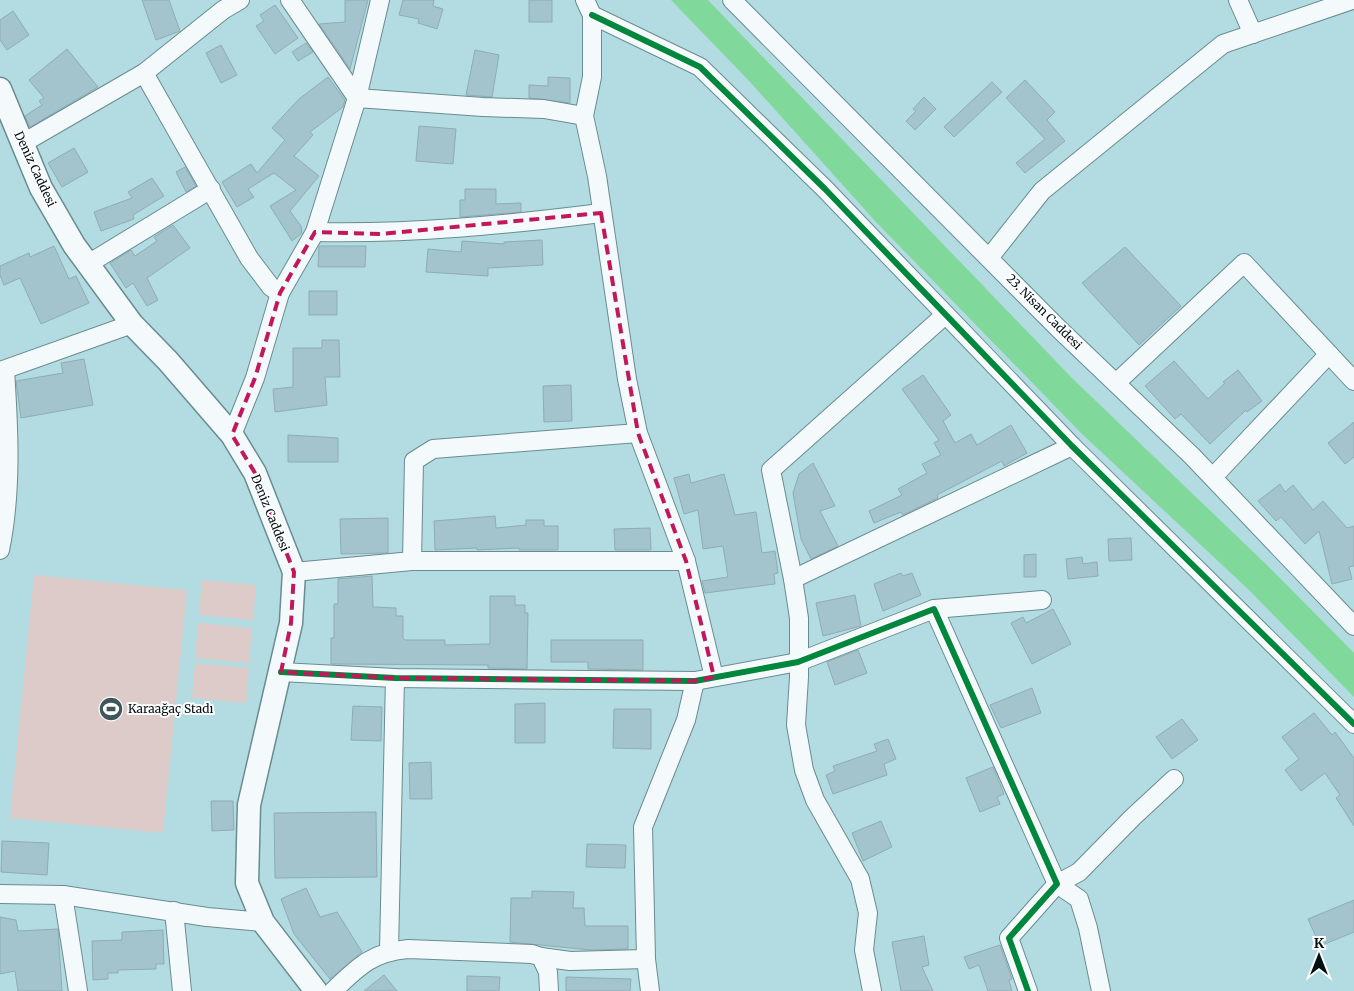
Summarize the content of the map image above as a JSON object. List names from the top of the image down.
{
  "streets": {
    "street": ["Deniz Caddesi", "23. Nisan Caddesi"]
  },
  "places": {
    "sports": ["Karaağaç Stadı"]
  },
  "north": "top"
}
